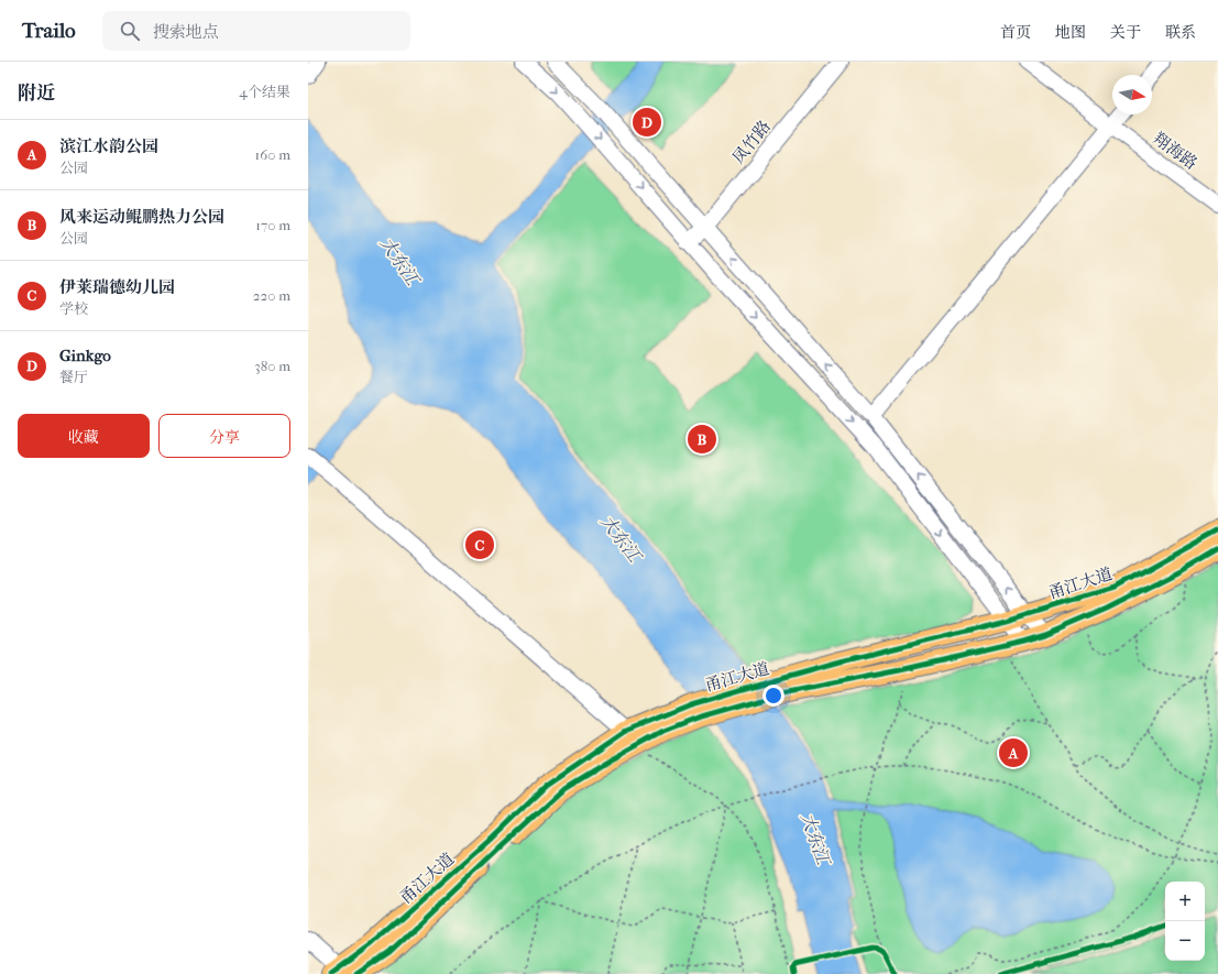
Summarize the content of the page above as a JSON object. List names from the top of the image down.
{
  "streets": {
    "main road": ["甬江大道"],
    "street": ["凤竹路", "翔海路"]
  },
  "water": ["大东江"],
  "north": "right",
  "page": {
    "header": "Trailo",
    "search": "搜索地点",
    "nav": [
      "首页",
      "地图",
      "关于",
      "联系"
    ],
    "heading": ["附近", "4个结果"],
    "pins": [
      "D",
      "B",
      "C",
      "A"
    ],
    "list": [
      {
        "mark": "A",
        "name": "滨江水韵公园",
        "note": "公园",
        "value": "160 m"
      },
      {
        "mark": "B",
        "name": "风来运动鲲鹏热力公园",
        "note": "公园",
        "value": "170 m"
      },
      {
        "mark": "C",
        "name": "伊莱瑞德幼儿园",
        "note": "学校",
        "value": "220 m"
      },
      {
        "mark": "D",
        "name": "Ginkgo",
        "note": "餐厅",
        "value": "380 m"
      }
    ],
    "buttons": ["收藏", "分享"],
    "map_buttons": ["+", "−"]
  }
}
